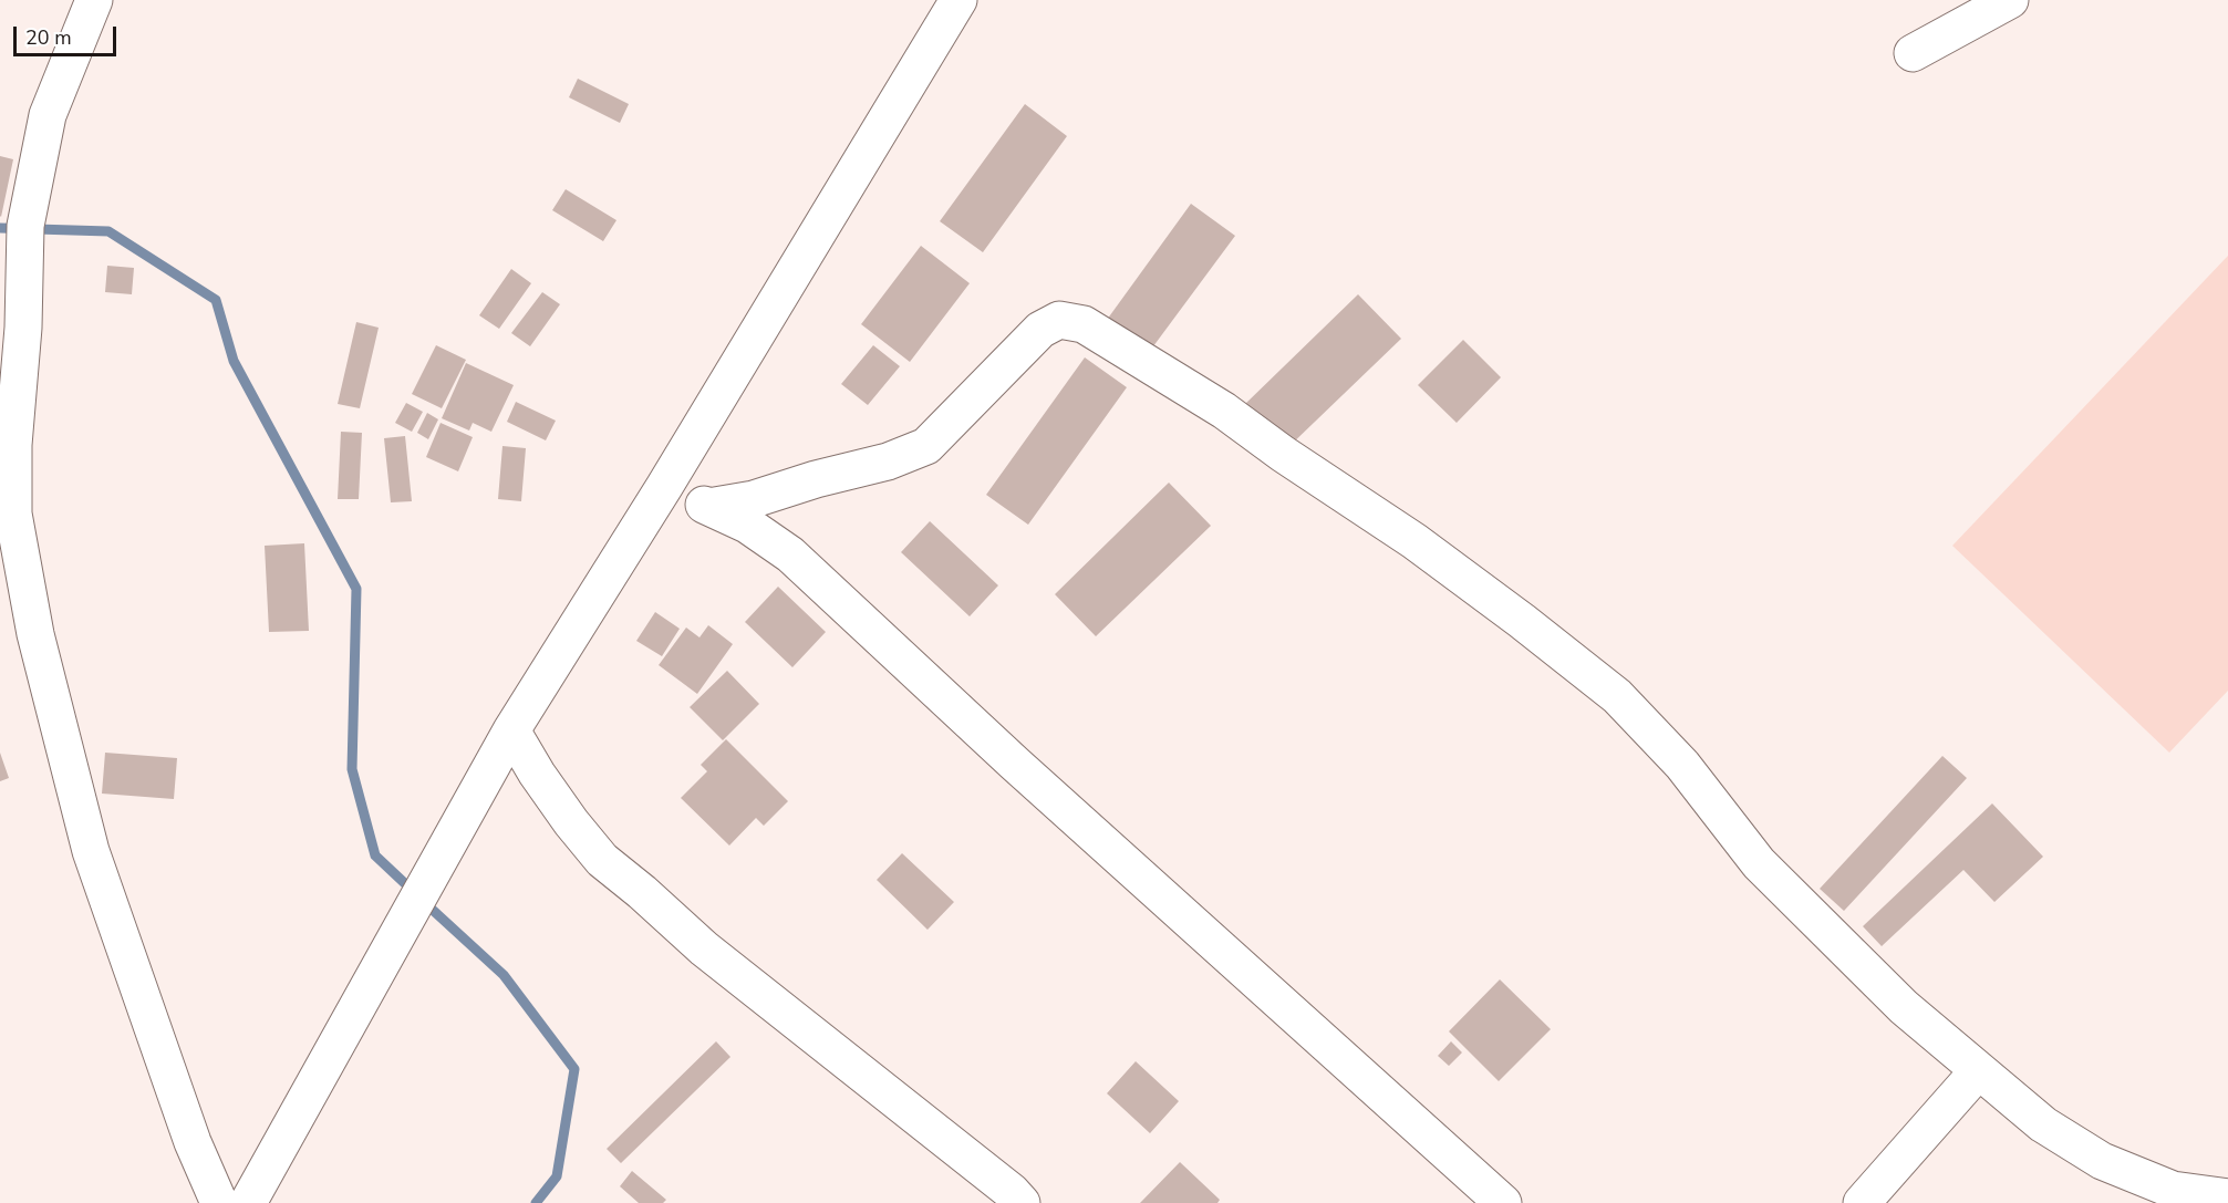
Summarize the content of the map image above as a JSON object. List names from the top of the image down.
{
  "scale_bar": "20 m"
}
